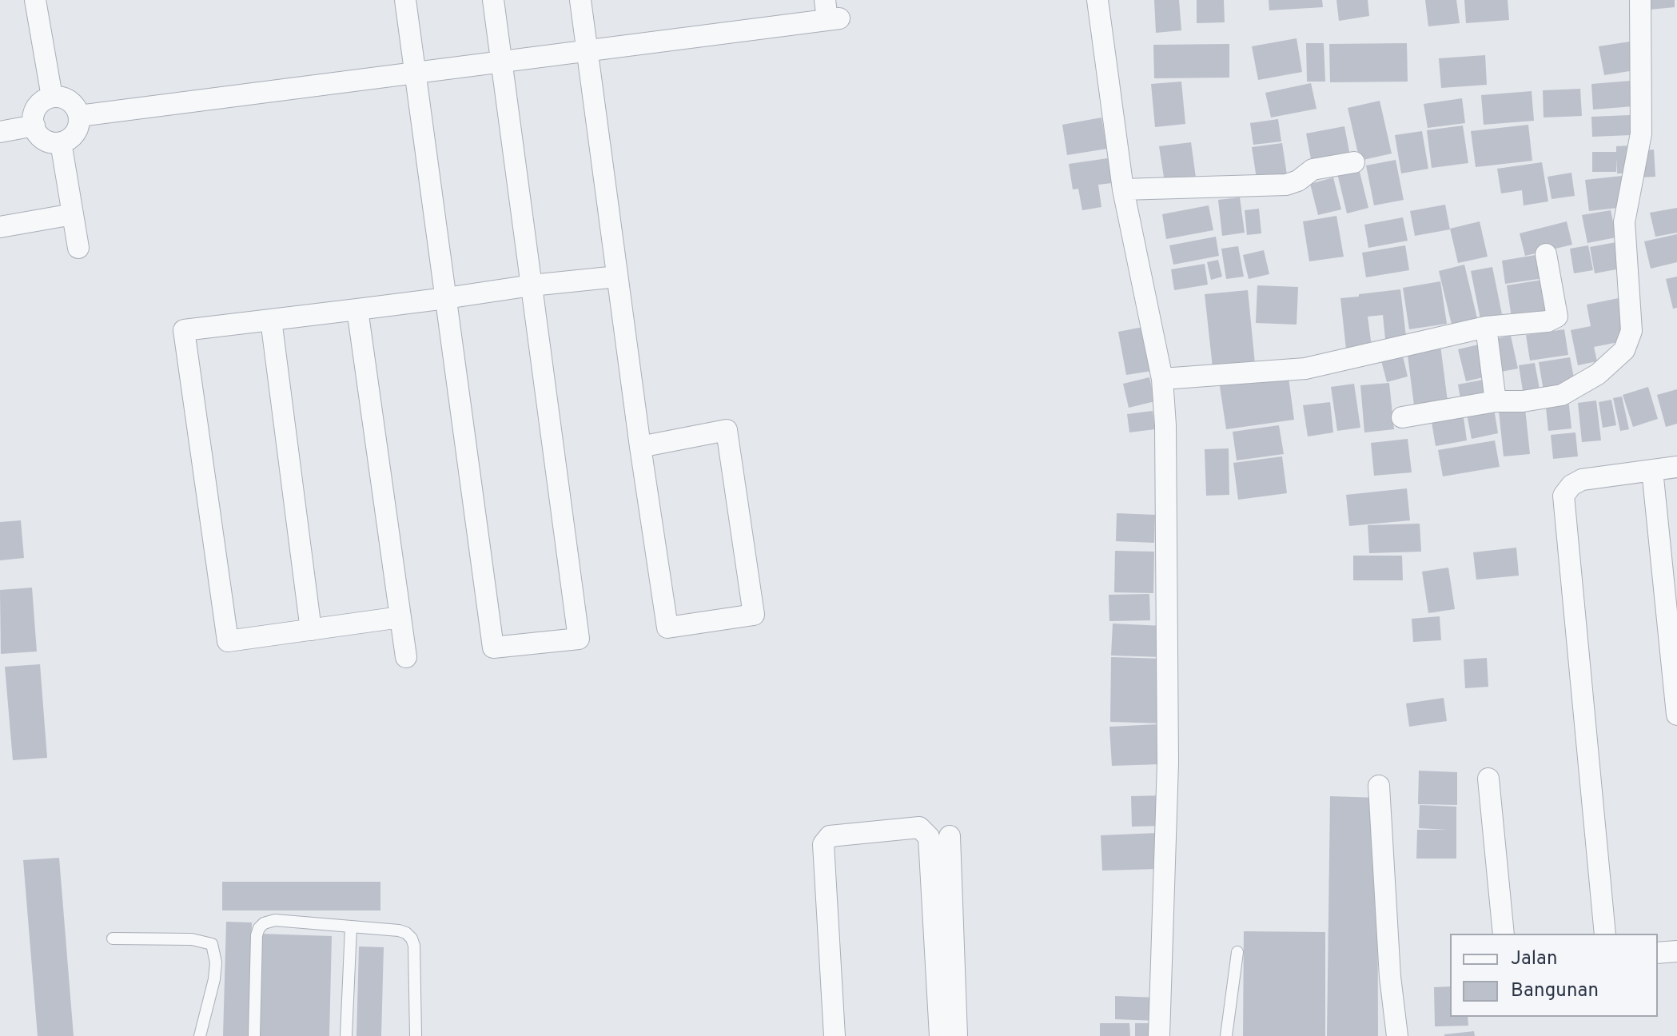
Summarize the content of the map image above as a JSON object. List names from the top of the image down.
{
  "legend": ["Jalan", "Bangunan"]
}
